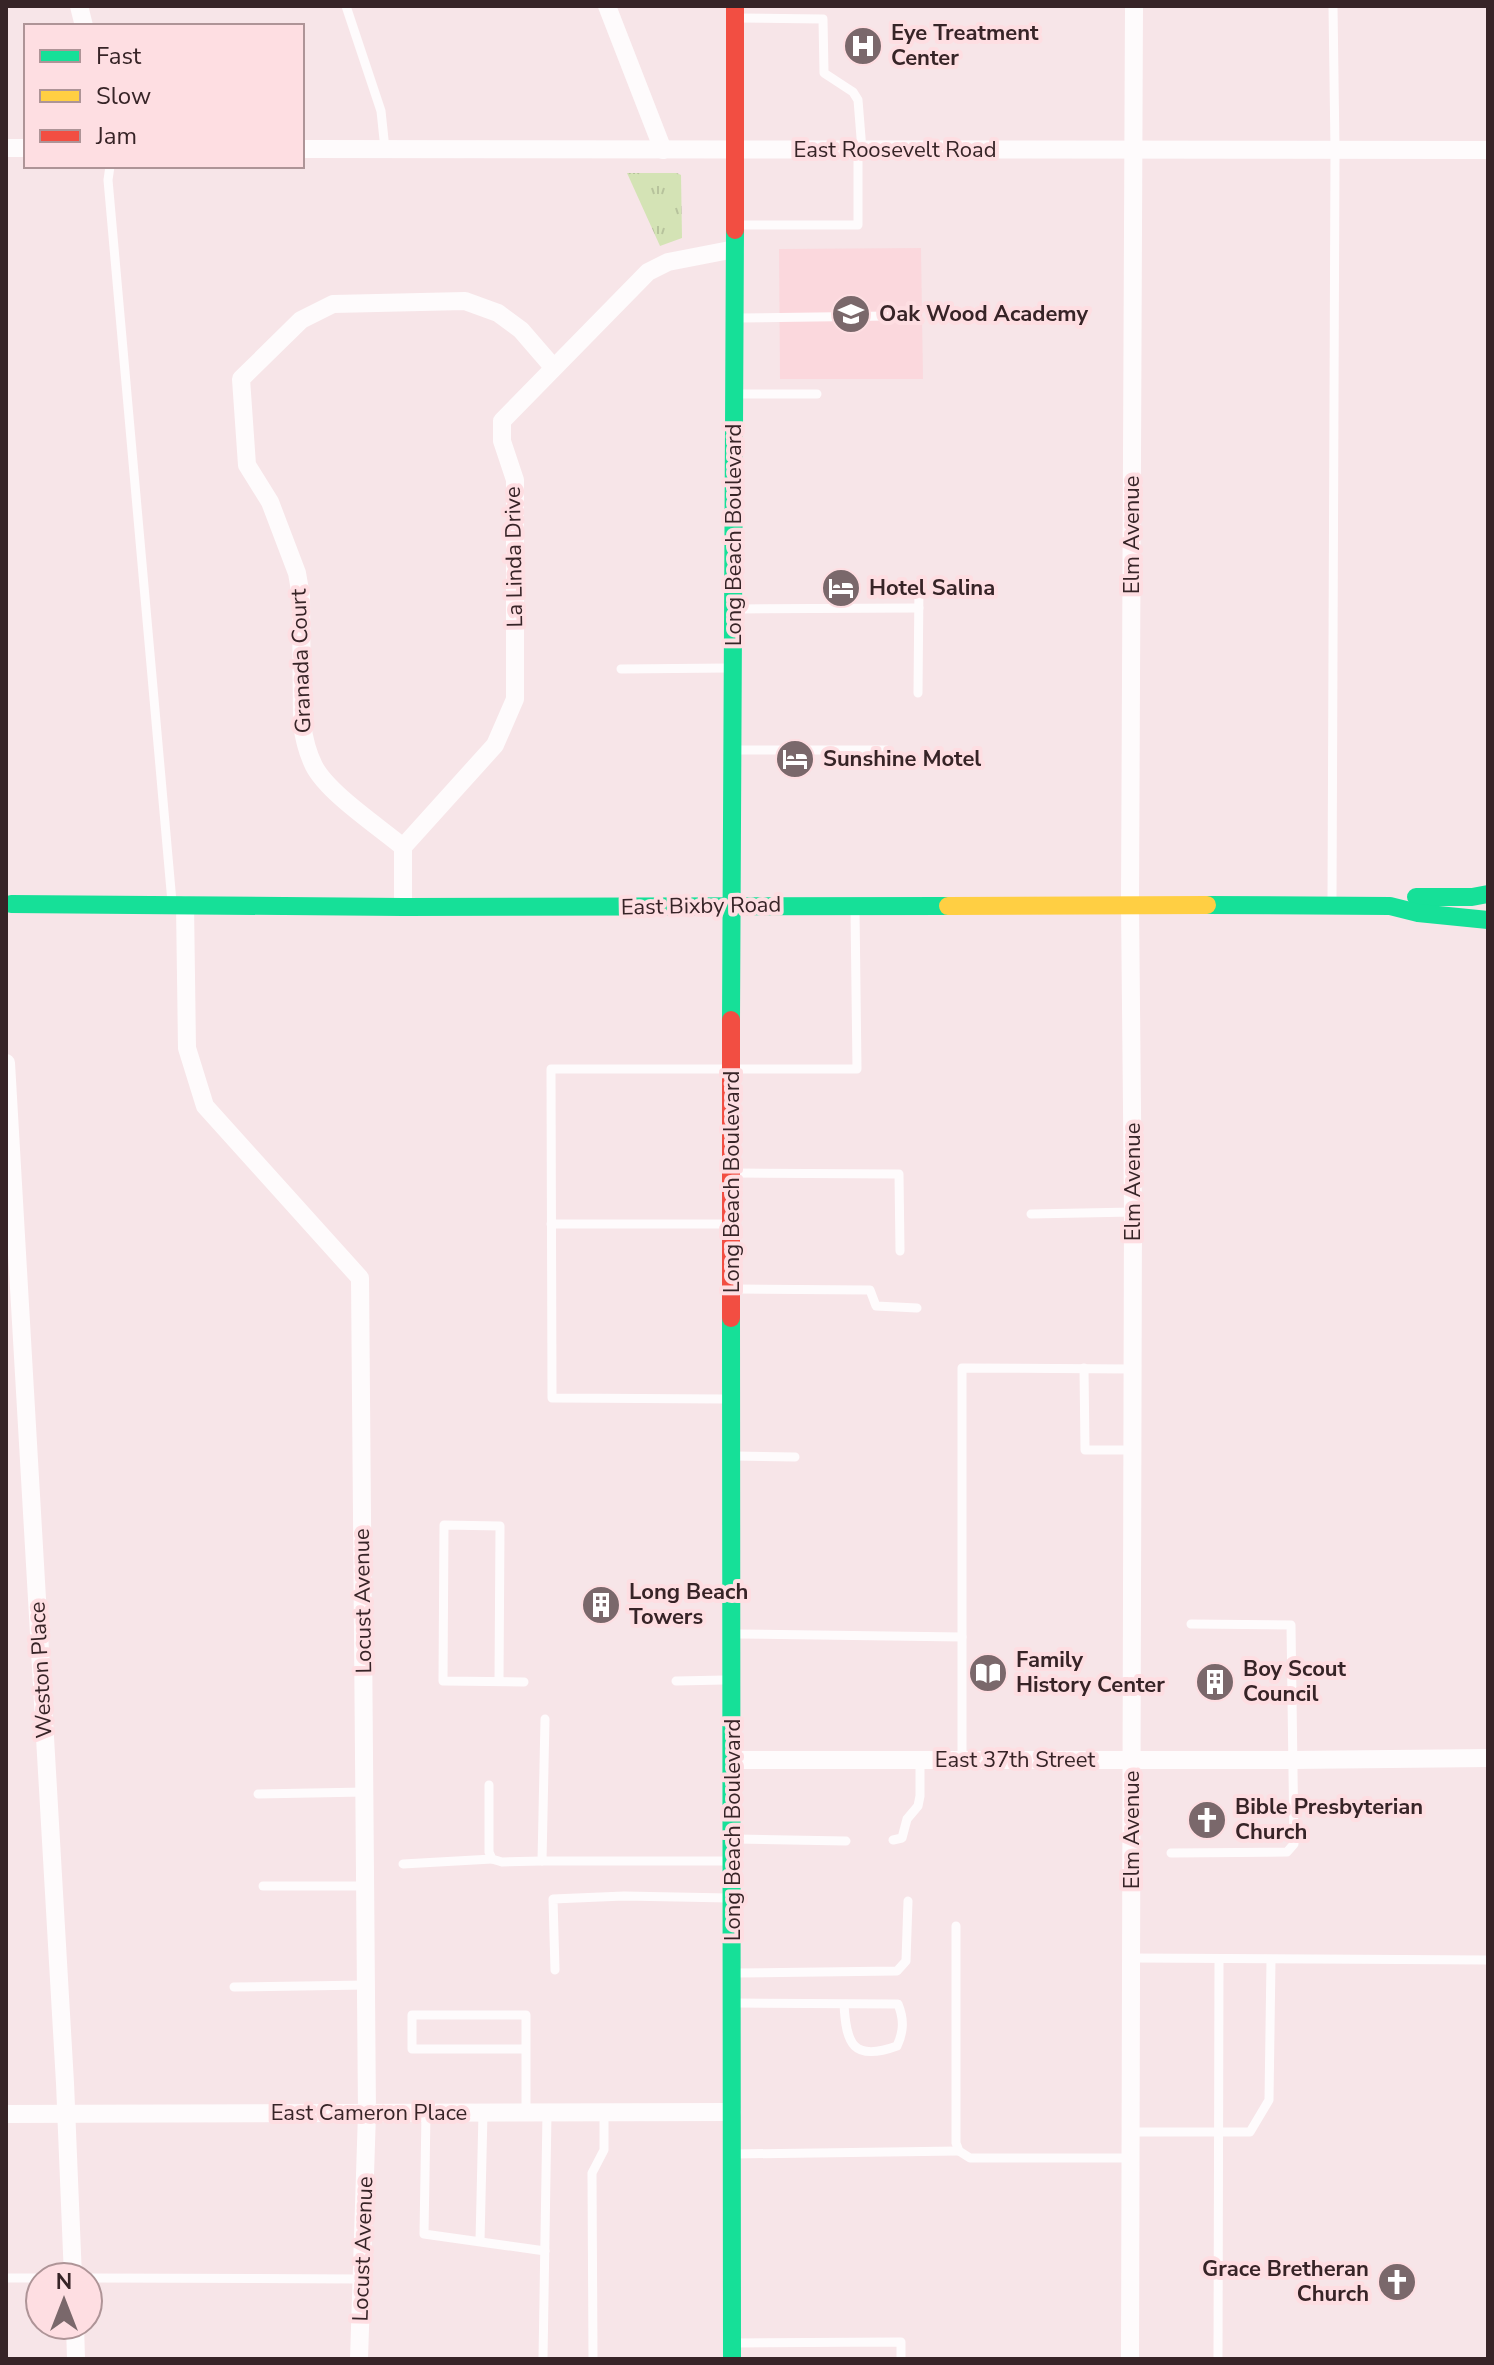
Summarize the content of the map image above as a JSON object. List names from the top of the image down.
{
  "streets": {
    "main road": ["Long Beach Boulevard", "East Bixby Road"],
    "street": [
      "East Roosevelt Road",
      "Elm Avenue",
      "La Linda Drive",
      "Granada Court",
      "Locust Avenue",
      "Weston Place",
      "East 37th Street",
      "East Cameron Place"
    ]
  },
  "crossings": [
    ["East Roosevelt Road", "Long Beach Boulevard"],
    ["East Roosevelt Road", "Elm Avenue"],
    ["Long Beach Boulevard", "La Linda Drive"],
    ["Long Beach Boulevard", "East Bixby Road"],
    ["Long Beach Boulevard", "East 37th Street"],
    ["Long Beach Boulevard", "East Cameron Place"],
    ["Elm Avenue", "East Bixby Road"],
    ["Elm Avenue", "East 37th Street"],
    ["La Linda Drive", "Granada Court"],
    ["East Bixby Road", "Locust Avenue"],
    ["Locust Avenue", "East Cameron Place"],
    ["Weston Place", "East Cameron Place"]
  ],
  "places": {
    "hospital": ["Eye Treatment Center"],
    "school or university": ["Oak Wood Academy"],
    "hotel": ["Hotel Salina", "Sunshine Motel"],
    "building": ["Long Beach Towers", "Boy Scout Council"],
    "library": ["Family History Center"],
    "church": ["Bible Presbyterian Church", "Grace Bretheran Church"]
  },
  "legend": ["Fast", "Slow", "Jam"],
  "north": "top"
}
